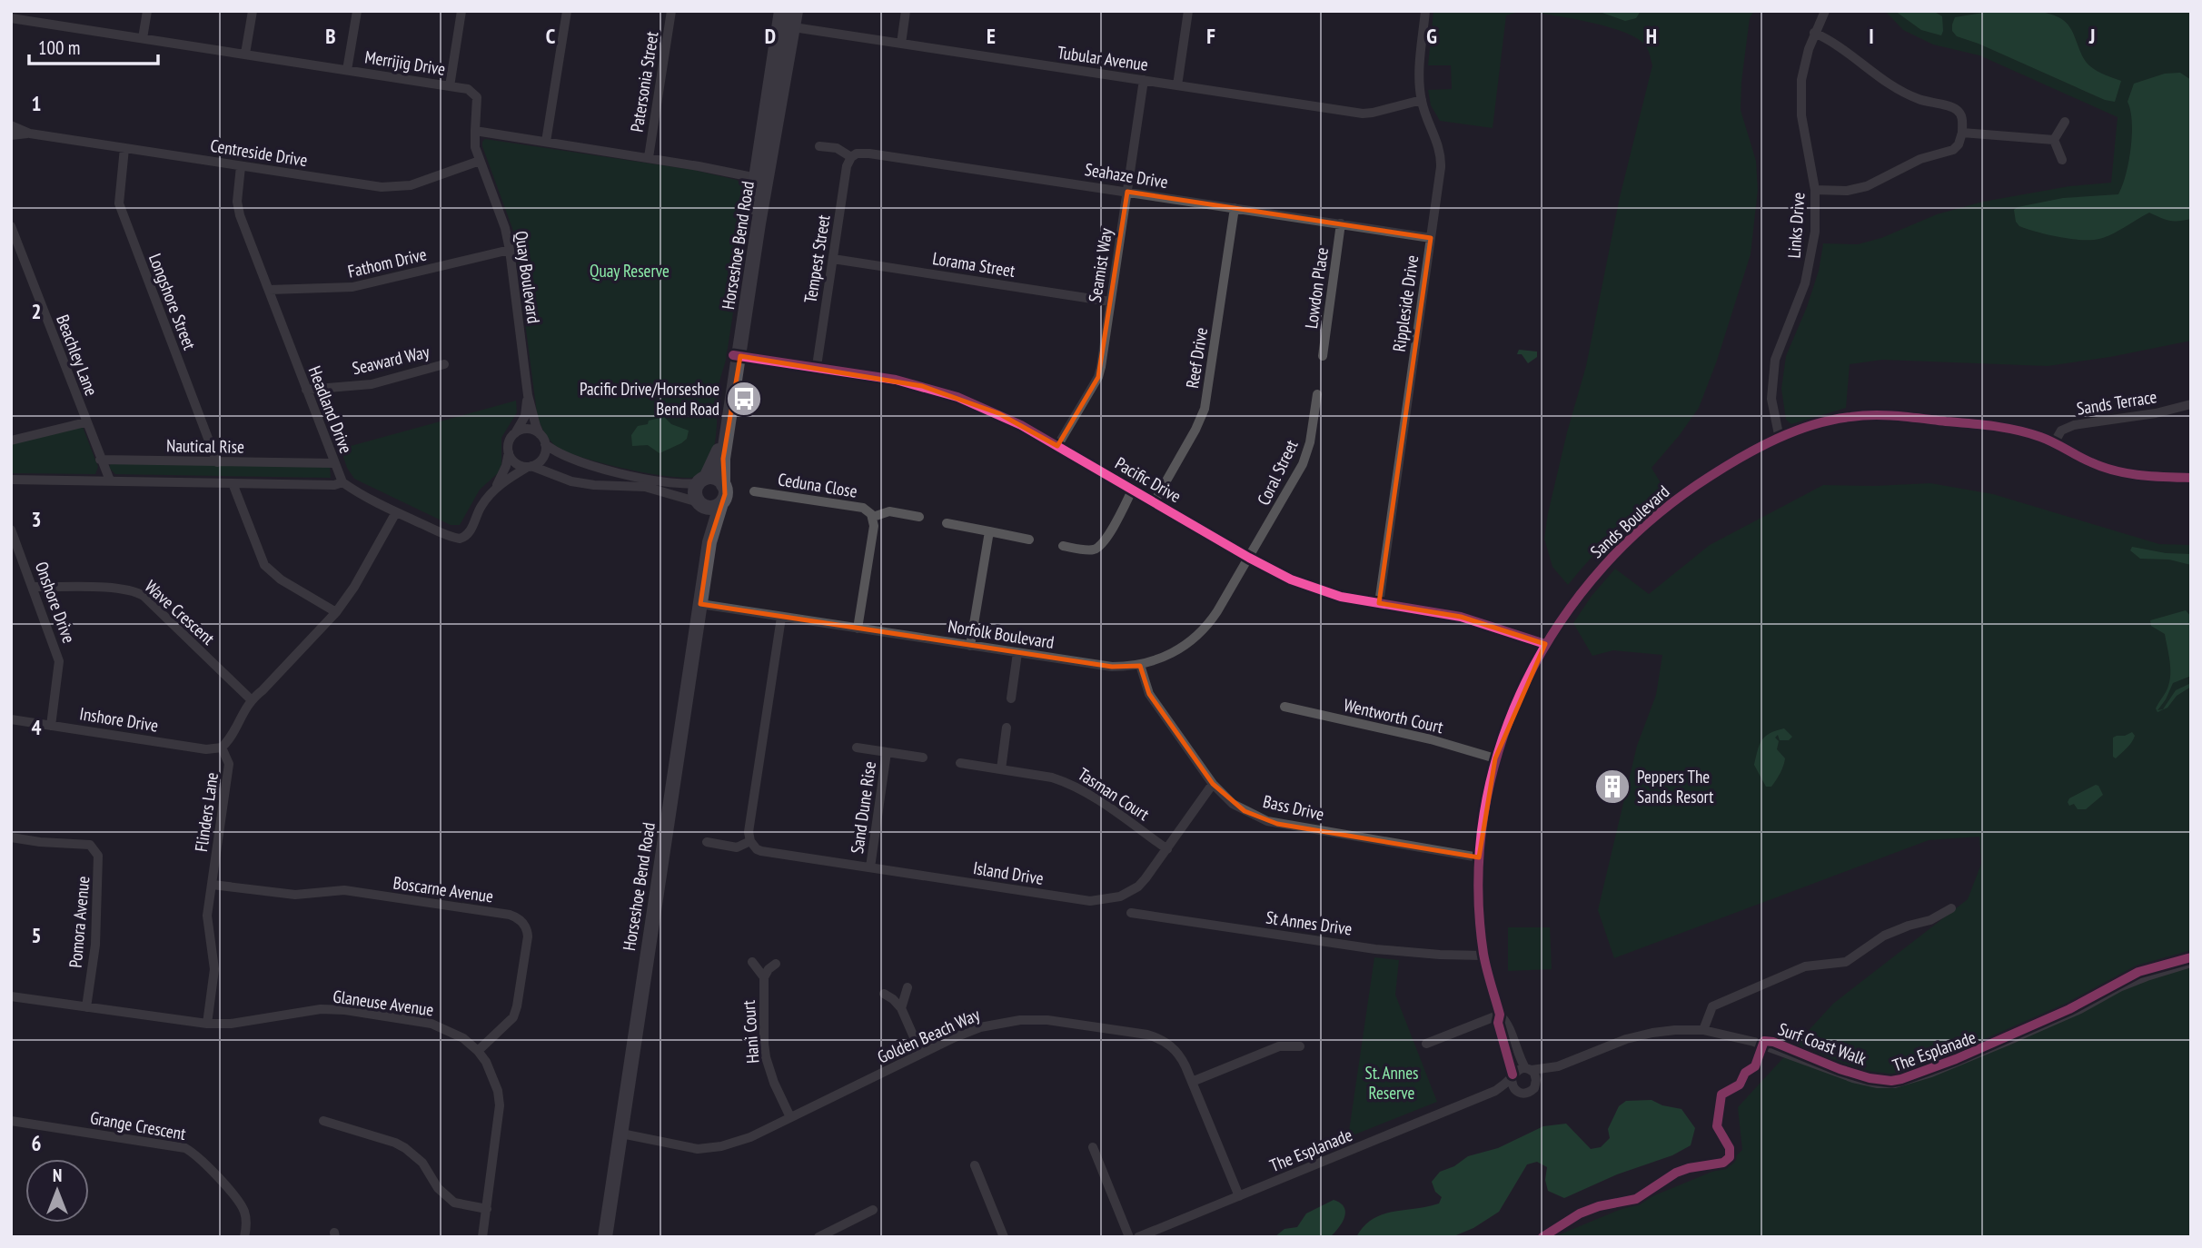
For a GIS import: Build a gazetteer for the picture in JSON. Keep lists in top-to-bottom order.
{
  "streets": {
    "street": [
      "Tubular Avenue",
      "Merrijig Drive",
      "Patersonia Street",
      "Centreside Drive",
      "Seahaze Drive",
      "Links Drive",
      "Horseshoe Bend Road",
      "Tempest Street",
      "Fathom Drive",
      "Lorama Street",
      "Seamist Way",
      "Quay Boulevard",
      "Lowdon Place",
      "Longshore Street",
      "Rippleside Drive",
      "Beachley Lane",
      "Reef Drive",
      "Seaward Way",
      "Sands Terrace",
      "Headland Drive",
      "Nautical Rise",
      "Coral Street",
      "Pacific Drive",
      "Ceduna Close",
      "Sands Boulevard",
      "Onshore Drive",
      "Wave Crescent",
      "Norfolk Boulevard",
      "Wentworth Court",
      "Inshore Drive",
      "Tasman Court",
      "Sand Dune Rise",
      "Bass Drive",
      "Flinders Lane",
      "Island Drive",
      "Boscarne Avenue",
      "Pomora Avenue",
      "St Annes Drive",
      "Glaneuse Avenue",
      "Hani Court",
      "Golden Beach Way",
      "The Esplanade",
      "Grange Crescent"
    ],
    "cycle path": ["Surf Coast Walk"]
  },
  "crossings": [
    ["Tubular Avenue", "Horseshoe Bend Road"],
    ["Tubular Avenue", "Seamist Way"],
    ["Tubular Avenue", "Rippleside Drive"],
    ["Merrijig Drive", "Quay Boulevard"],
    ["Centreside Drive", "Quay Boulevard"],
    ["Centreside Drive", "Longshore Street"],
    ["Centreside Drive", "Headland Drive"],
    ["Seahaze Drive", "Tempest Street"],
    ["Seahaze Drive", "Seamist Way"],
    ["Seahaze Drive", "Lowdon Place"],
    ["Seahaze Drive", "Rippleside Drive"],
    ["Seahaze Drive", "Reef Drive"],
    ["Links Drive", "Sands Boulevard"],
    ["Horseshoe Bend Road", "Pacific Drive"],
    ["Horseshoe Bend Road", "Norfolk Boulevard"],
    ["Horseshoe Bend Road", "Golden Beach Way"],
    ["Tempest Street", "Lorama Street"],
    ["Tempest Street", "Pacific Drive"],
    ["Fathom Drive", "Quay Boulevard"],
    ["Fathom Drive", "Headland Drive"],
    ["Lorama Street", "Seamist Way"],
    ["Seamist Way", "Pacific Drive"],
    ["Longshore Street", "Nautical Rise"],
    ["Rippleside Drive", "Pacific Drive"],
    ["Beachley Lane", "Nautical Rise"],
    ["Reef Drive", "Pacific Drive"],
    ["Seaward Way", "Headland Drive"],
    ["Sands Terrace", "Sands Boulevard"],
    ["Headland Drive", "Nautical Rise"],
    ["Coral Street", "Pacific Drive"],
    ["Coral Street", "Norfolk Boulevard"],
    ["Pacific Drive", "Sands Boulevard"],
    ["Pacific Drive", "Norfolk Boulevard"],
    ["Ceduna Close", "Norfolk Boulevard"],
    ["Sands Boulevard", "Wentworth Court"],
    ["Sands Boulevard", "Bass Drive"],
    ["Sands Boulevard", "St Annes Drive"],
    ["Sands Boulevard", "The Esplanade"],
    ["Onshore Drive", "Wave Crescent"],
    ["Onshore Drive", "Inshore Drive"],
    ["Wave Crescent", "Flinders Lane"],
    ["Norfolk Boulevard", "Bass Drive"],
    ["Inshore Drive", "Flinders Lane"],
    ["Tasman Court", "Island Drive"],
    ["Sand Dune Rise", "Island Drive"],
    ["Bass Drive", "Island Drive"],
    ["Flinders Lane", "Boscarne Avenue"],
    ["Flinders Lane", "Glaneuse Avenue"],
    ["Boscarne Avenue", "Glaneuse Avenue"],
    ["Pomora Avenue", "Glaneuse Avenue"],
    ["Hani Court", "Golden Beach Way"],
    ["Golden Beach Way", "The Esplanade"]
  ],
  "parks": ["Quay Reserve", "St. Annes Reserve"],
  "places": {
    "bus stop": ["Pacific Drive/Horseshoe Bend Road"],
    "building": ["Peppers The Sands Resort"]
  },
  "scale_bar": "100 m",
  "north": "top",
  "grid": {
    "columns": [
      "B",
      "C",
      "D",
      "E",
      "F",
      "G",
      "H",
      "I",
      "J"
    ],
    "rows": [
      "1",
      "2",
      "3",
      "4",
      "5",
      "6"
    ]
  }
}
